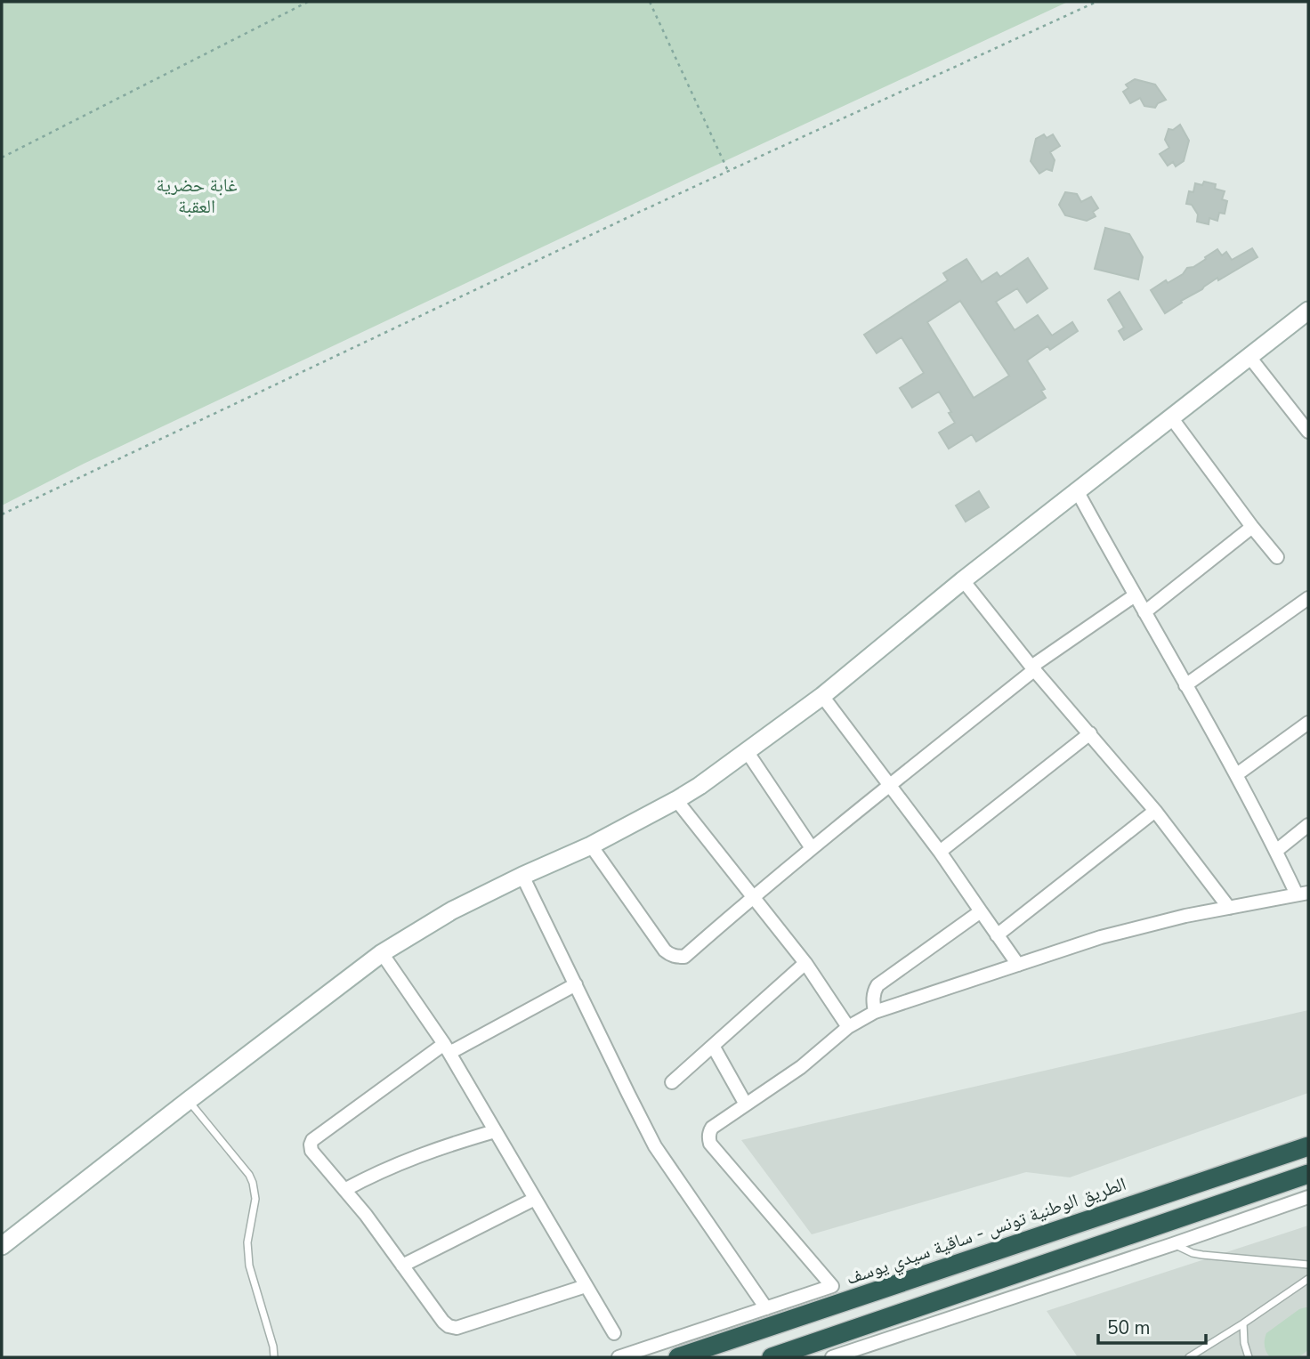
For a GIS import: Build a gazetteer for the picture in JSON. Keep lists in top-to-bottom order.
{
  "streets": {
    "highway": ["الطريق الوطنية تونس - ساقية سيدي يوسف"]
  },
  "parks": ["غابة حضرية العقبة"],
  "scale_bar": "50 m"
}
